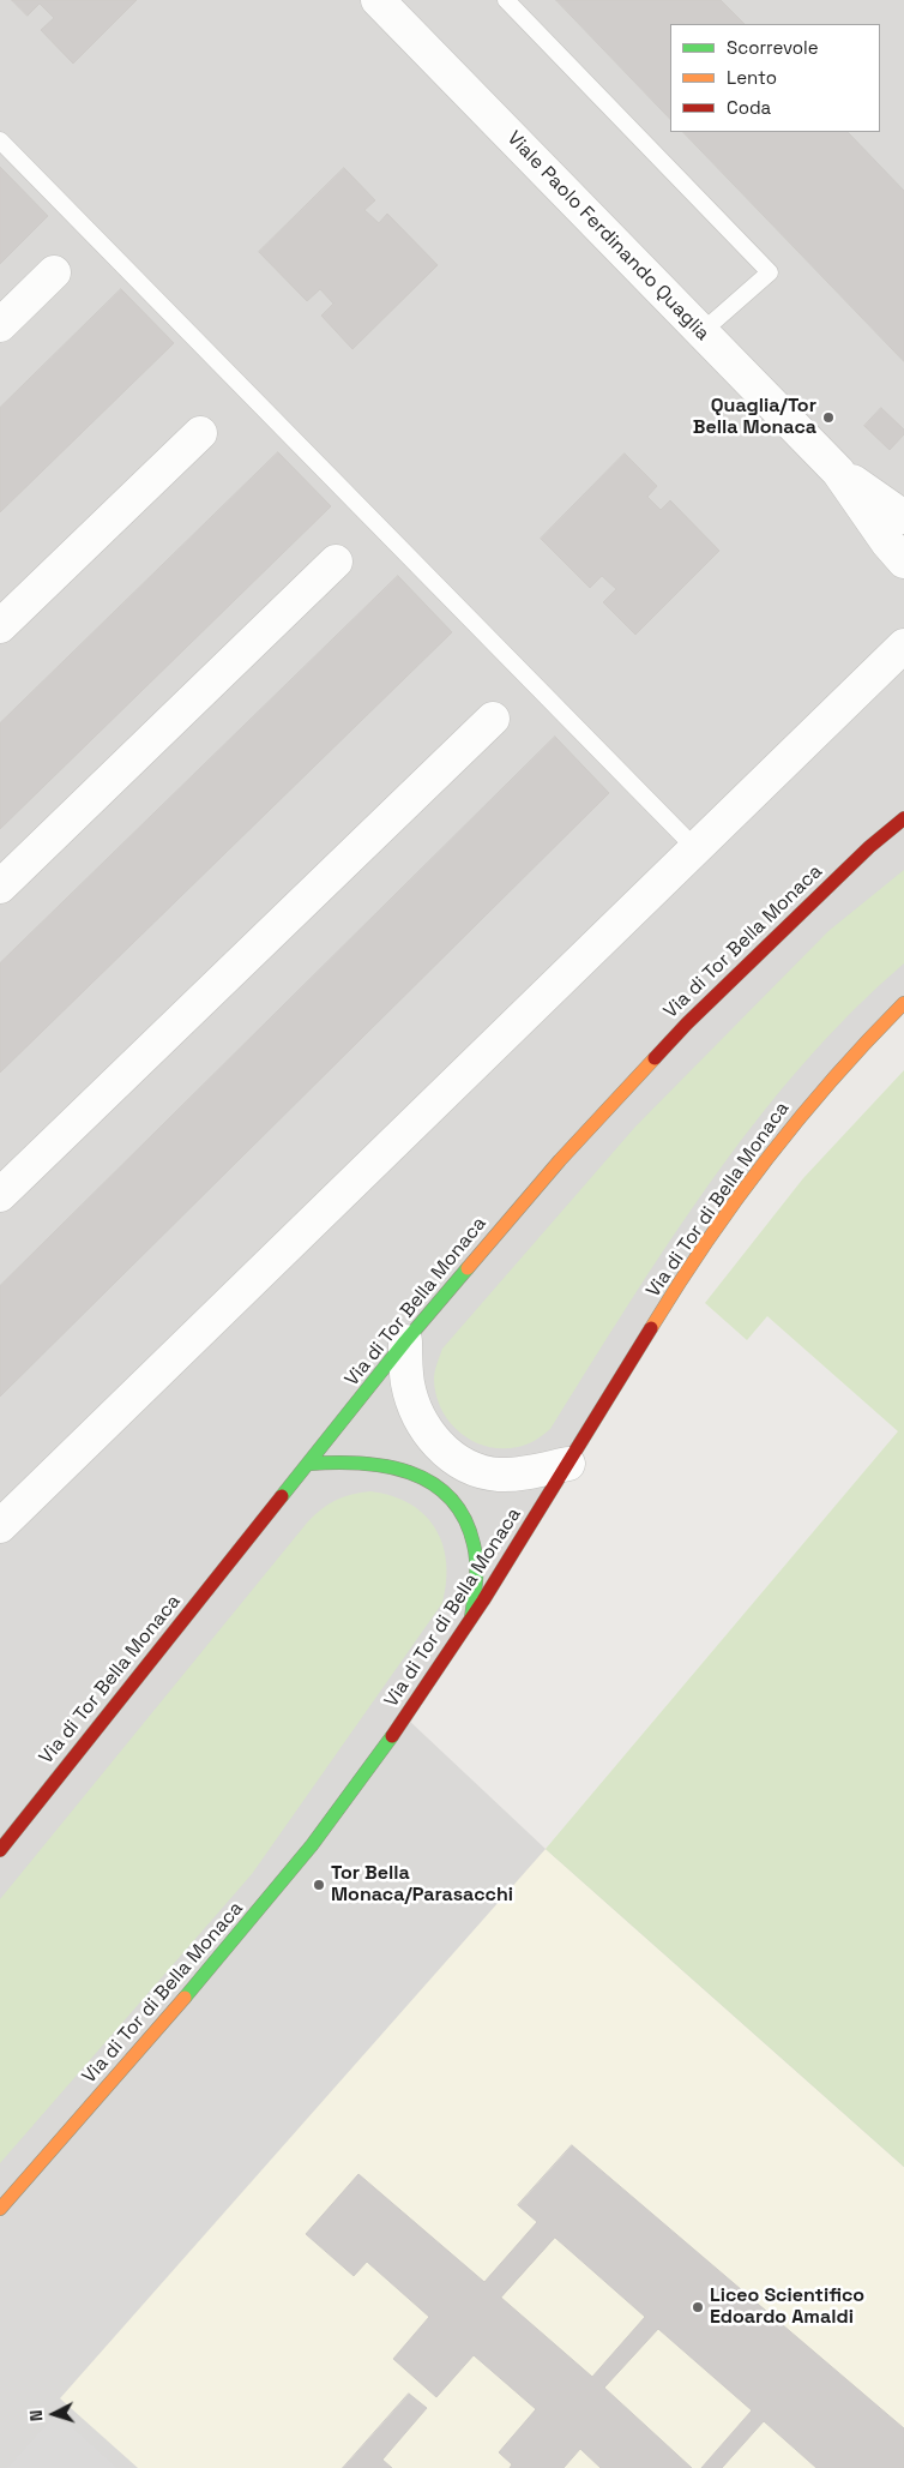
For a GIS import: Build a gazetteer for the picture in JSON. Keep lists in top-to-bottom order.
{
  "streets": {
    "main road": ["Via di Tor Bella Monaca", "Via di Tor di Bella Monaca"],
    "street": ["Viale Paolo Ferdinando Quaglia"]
  },
  "places": ["Quaglia/Tor Bella Monaca", "Tor Bella Monaca/Parasacchi", "Liceo Scientifico Edoardo Amaldi"],
  "legend": ["Scorrevole", "Lento", "Coda"],
  "north": "left"
}
